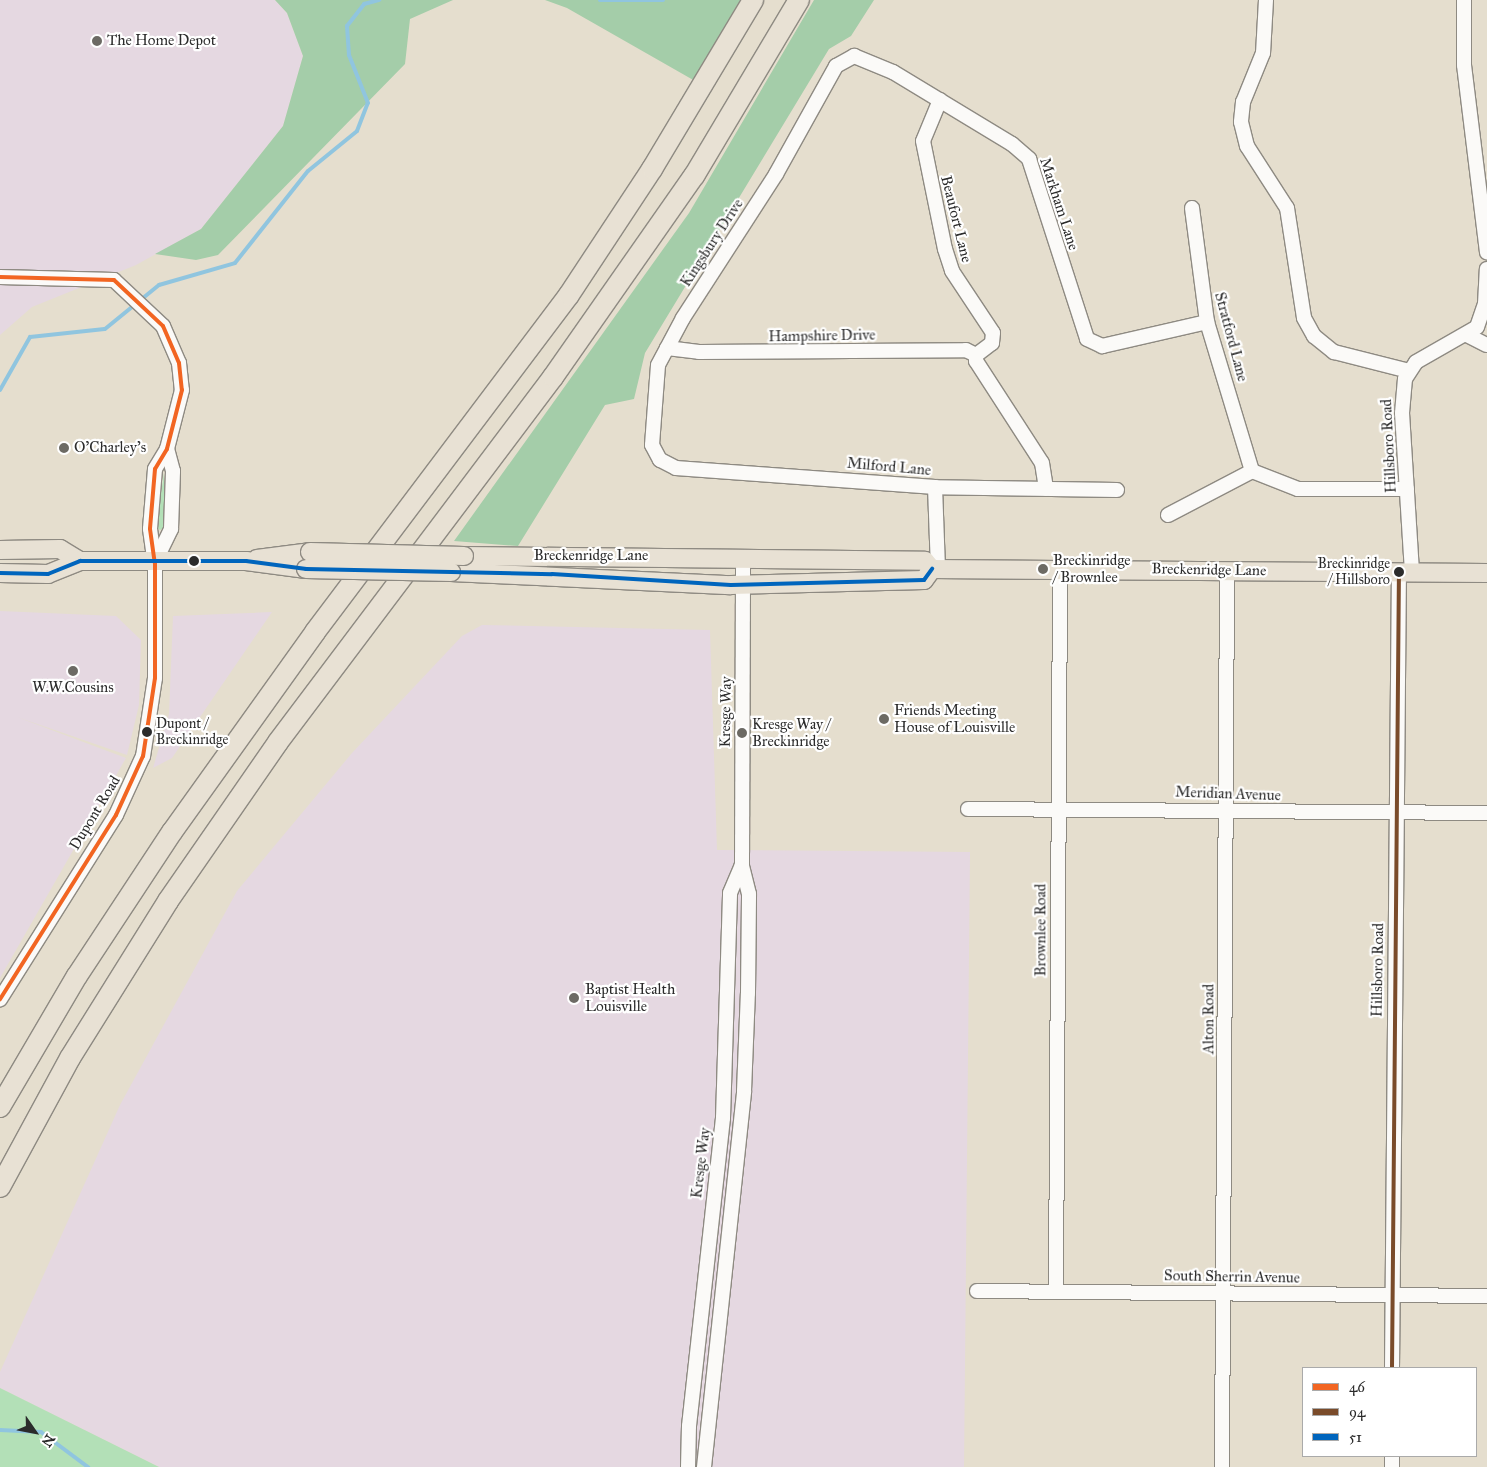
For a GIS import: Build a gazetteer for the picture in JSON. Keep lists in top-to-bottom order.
{
  "streets": {
    "main road": ["Breckenridge Lane"],
    "street": [
      "Markham Lane",
      "Beaufort Lane",
      "Kingsbury Drive",
      "Hampshire Drive",
      "Stratford Lane",
      "Hillsboro Road",
      "Milford Lane",
      "Kresge Way",
      "Meridian Avenue",
      "Dupont Road",
      "Brownlee Road",
      "Alton Road",
      "South Sherrin Avenue"
    ]
  },
  "crossings": [
    ["Markham Lane", "Beaufort Lane"],
    ["Markham Lane", "Kingsbury Drive"],
    ["Markham Lane", "Stratford Lane"],
    ["Beaufort Lane", "Hampshire Drive"],
    ["Kingsbury Drive", "Hampshire Drive"],
    ["Kingsbury Drive", "Milford Lane"],
    ["Hillsboro Road", "Breckenridge Lane"],
    ["Hillsboro Road", "Meridian Avenue"],
    ["Hillsboro Road", "South Sherrin Avenue"],
    ["Breckenridge Lane", "Kresge Way"],
    ["Breckenridge Lane", "Dupont Road"],
    ["Breckenridge Lane", "Brownlee Road"],
    ["Breckenridge Lane", "Alton Road"],
    ["Meridian Avenue", "Brownlee Road"],
    ["Meridian Avenue", "Alton Road"],
    ["Brownlee Road", "South Sherrin Avenue"],
    ["Alton Road", "South Sherrin Avenue"]
  ],
  "places": [
    "The Home Depot",
    "O'Charley's",
    "Breckinridge / Brownlee",
    "Breckinridge / Hillsboro",
    "W.W.Cousins",
    "Friends Meeting House of Louisville",
    "Dupont / Breckinridge",
    "Kresge Way / Breckinridge",
    "Baptist Health Louisville"
  ],
  "lines": ["transit line 46", "transit line 51", "transit line 94"],
  "legend": ["46", "94", "51"],
  "north": "bottom right"
}
